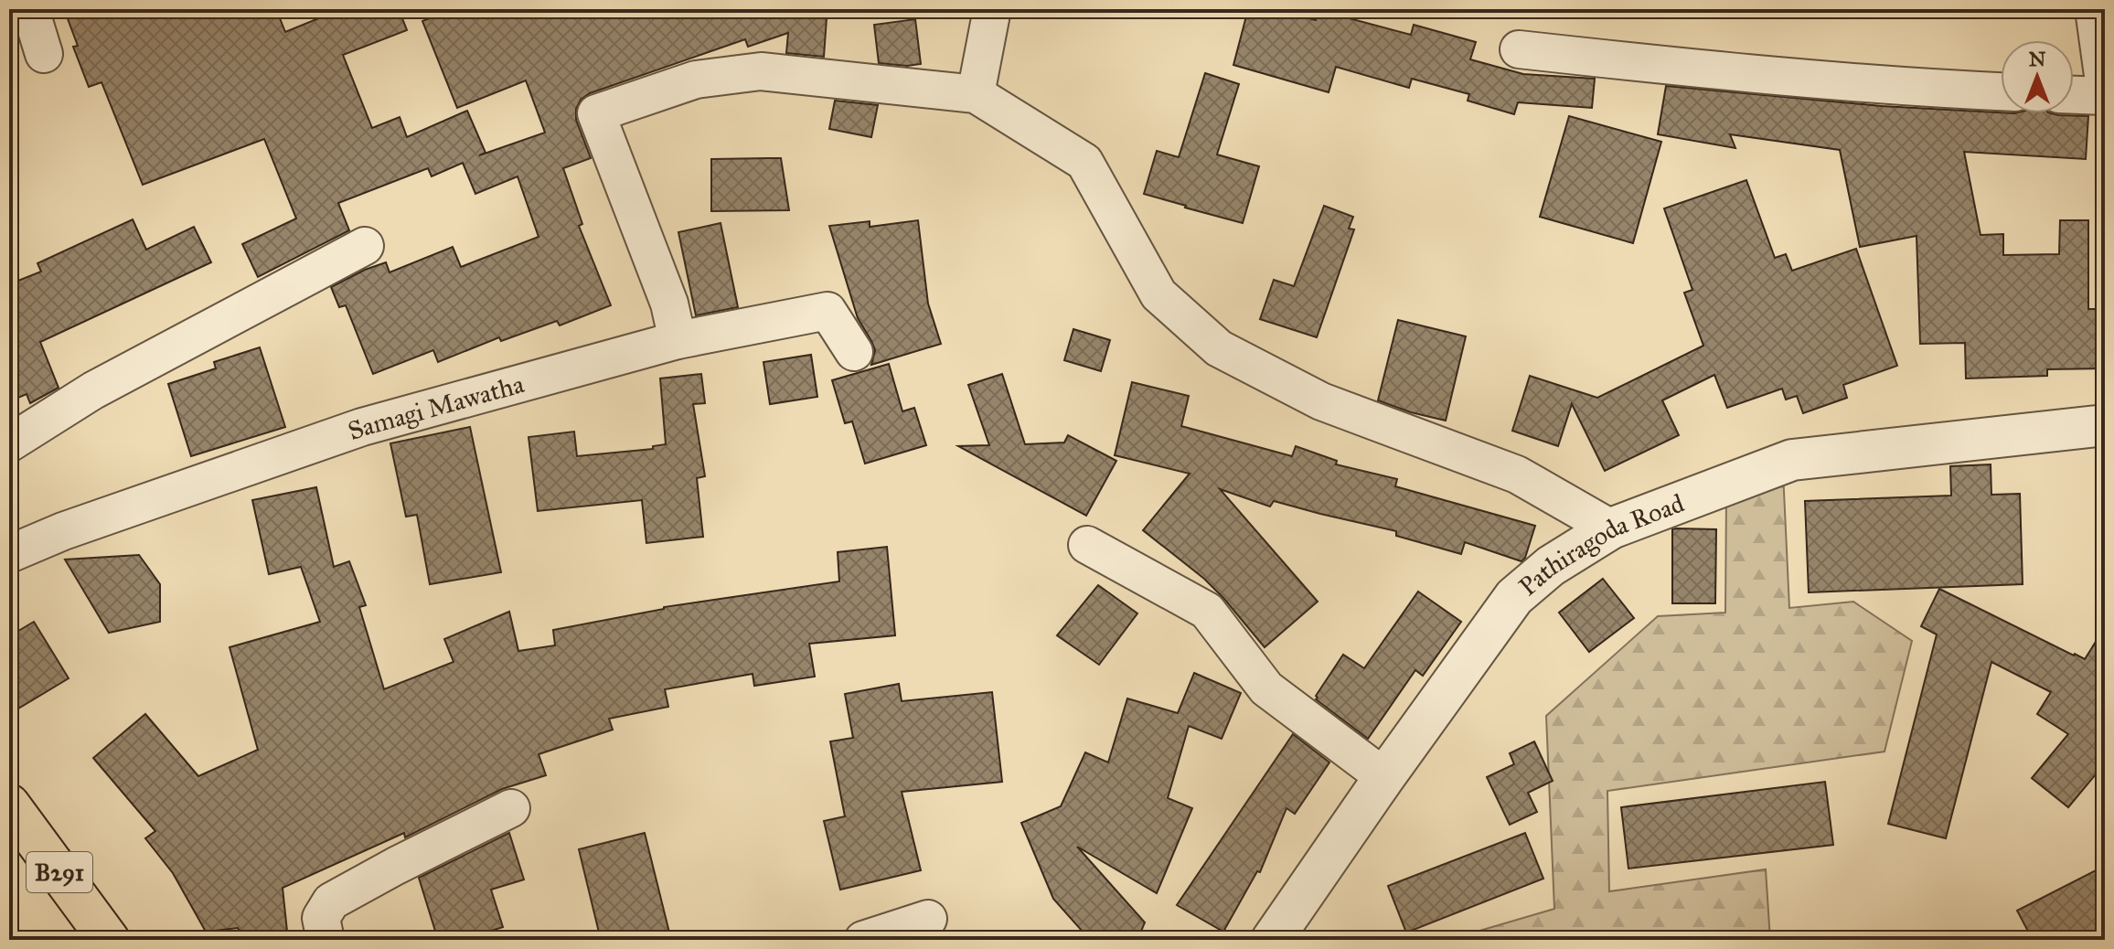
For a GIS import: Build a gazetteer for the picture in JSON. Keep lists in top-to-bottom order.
{
  "streets": {
    "main road": ["B291"],
    "street": ["Samagi Mawatha", "Pathiragoda Road"]
  },
  "north": "top"
}
